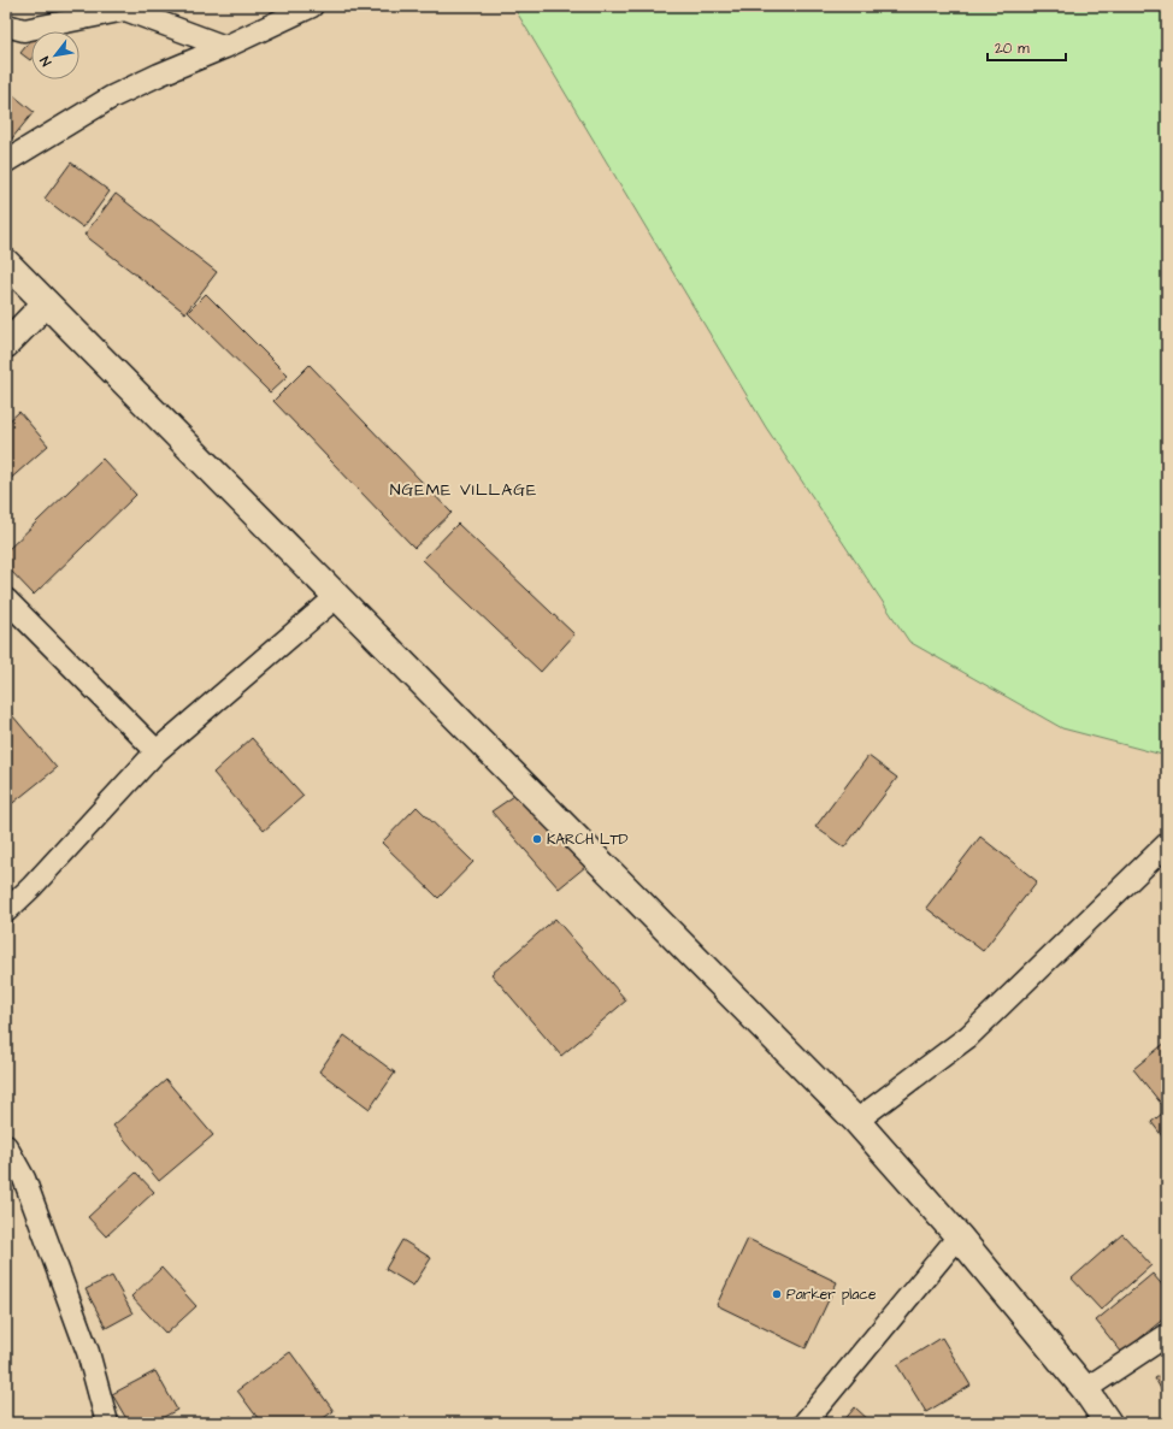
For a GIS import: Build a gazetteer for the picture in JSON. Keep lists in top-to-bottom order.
{
  "districts": ["NGEME VILLAGE"],
  "places": ["KARCH LTD", "Parker place"],
  "scale_bar": "20 m",
  "north": "bottom left"
}
